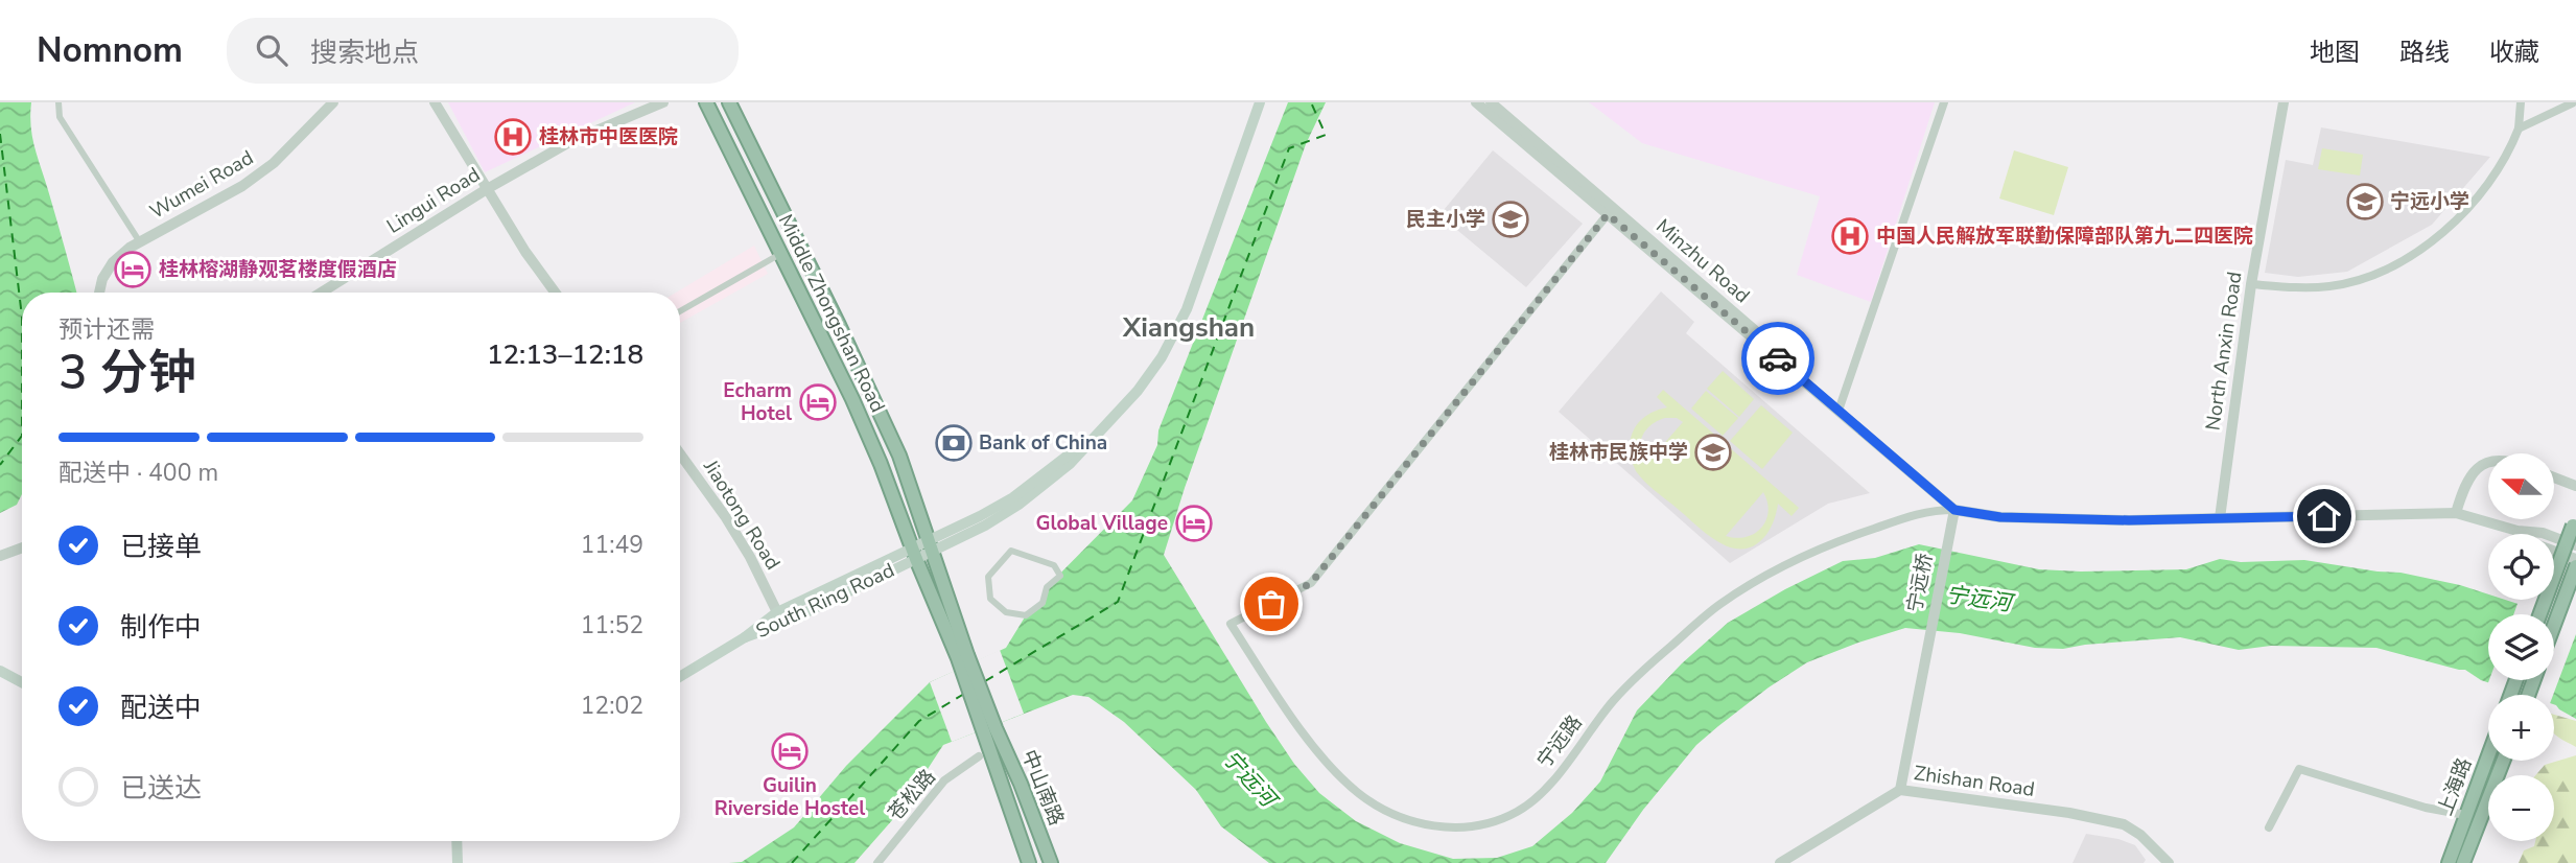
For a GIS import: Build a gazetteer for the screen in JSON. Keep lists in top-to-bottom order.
{
  "streets": {
    "highway": ["Middle Zhongshan Road", "上海路", "中山南路"],
    "main road": ["South Ring Road"],
    "street": [
      "Wumei Road",
      "Lingui Road",
      "Minzhu Road",
      "North Anxin Road",
      "Jiaotong Road",
      "宁远桥",
      "宁远路",
      "Zhishan Road",
      "苍松路"
    ]
  },
  "crossings": [
    ["Minzhu Road", "宁远桥"],
    ["Minzhu Road", "宁远路"],
    ["Middle Zhongshan Road", "South Ring Road"],
    ["Jiaotong Road", "South Ring Road"],
    ["宁远桥", "宁远路"],
    ["宁远桥", "Zhishan Road"]
  ],
  "districts": ["Xiangshan"],
  "water": ["宁远河"],
  "places": {
    "hospital": ["桂林市中医医院", "中国人民解放军联勤保障部队第九二四医院"],
    "school or university": ["宁远小学", "民主小学", "桂林市民族中学"],
    "hotel": [
      "桂林榕湖静观茗楼度假酒店",
      "Echarm Hotel",
      "Global Village",
      "Guilin Riverside Hostel"
    ],
    "bank": ["Bank of China"]
  },
  "north": "left",
  "page": {
    "header": "Nomnom",
    "search": "搜索地点",
    "nav": ["地图", "路线", "收藏"],
    "heading": ["3 分钟", "预计还需", "12:13–12:18"],
    "bar": "配送中 · 400 m",
    "map_buttons": ["+", "−"],
    "list": [
      ["已接单", "11:49"],
      ["制作中", "11:52"],
      ["配送中", "12:02"],
      "已送达"
    ]
  }
}
